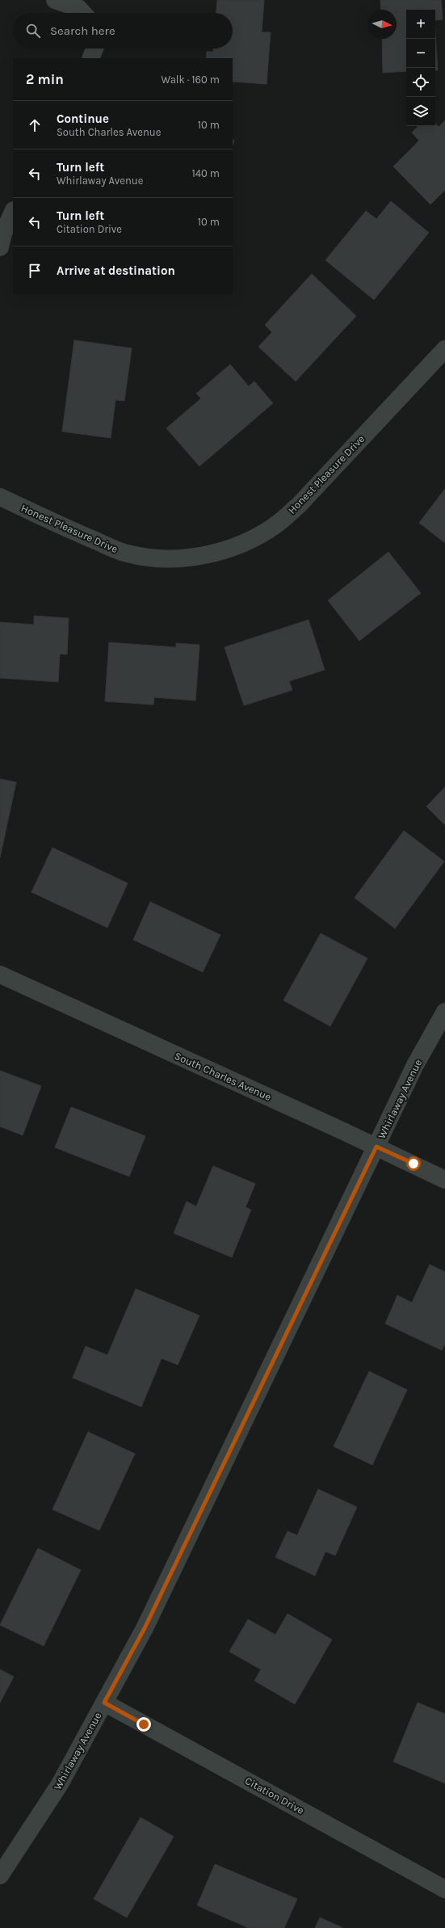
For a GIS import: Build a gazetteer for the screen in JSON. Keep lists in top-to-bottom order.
{
  "streets": {
    "street": [
      "Honest Pleasure Drive",
      "South Charles Avenue",
      "Whirlaway Avenue",
      "Citation Drive"
    ]
  },
  "crossings": [
    ["South Charles Avenue", "Whirlaway Avenue"],
    ["Whirlaway Avenue", "Citation Drive"]
  ],
  "north": "right",
  "page": {
    "map_buttons": ["+", "−"],
    "search": "Search here",
    "heading": ["2 min", "Walk · 160 m"],
    "list": [
      ["Continue", "South Charles Avenue", "10 m"],
      ["Turn left", "Whirlaway Avenue", "140 m"],
      ["Turn left", "Citation Drive", "10 m"],
      "Arrive at destination"
    ]
  }
}
